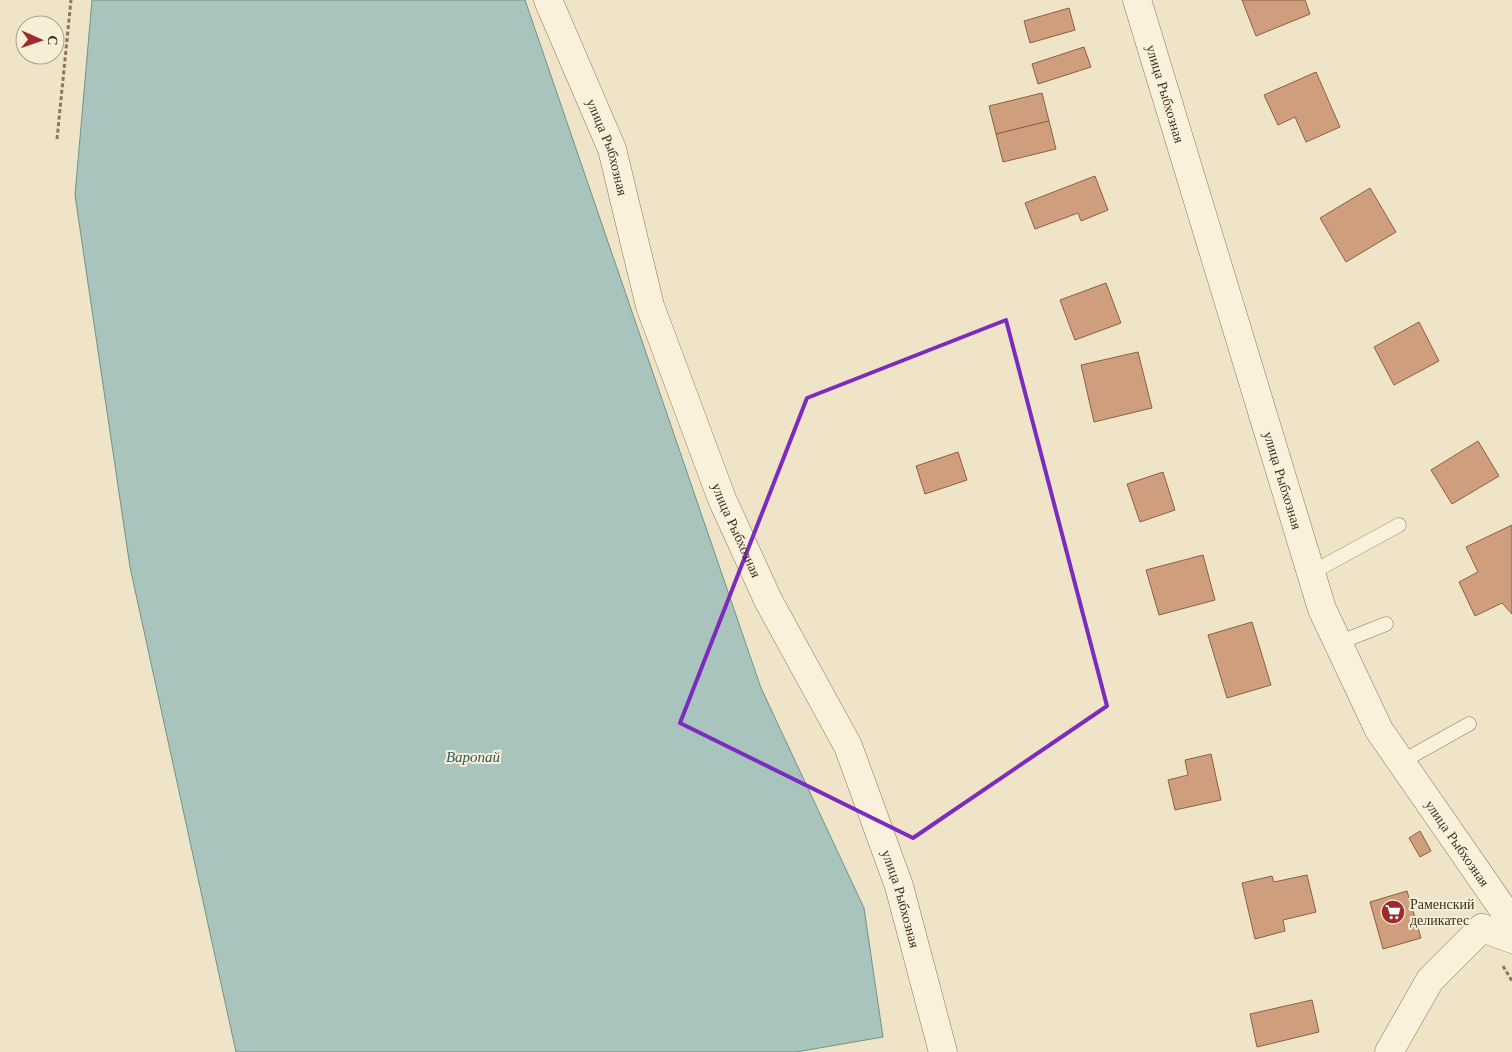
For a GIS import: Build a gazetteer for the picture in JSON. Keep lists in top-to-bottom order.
{
  "streets": {
    "street": ["улица Рыбхозная"]
  },
  "water": ["Варопай"],
  "places": {
    "supermarket": ["Раменский деликатес"]
  },
  "north": "right"
}
